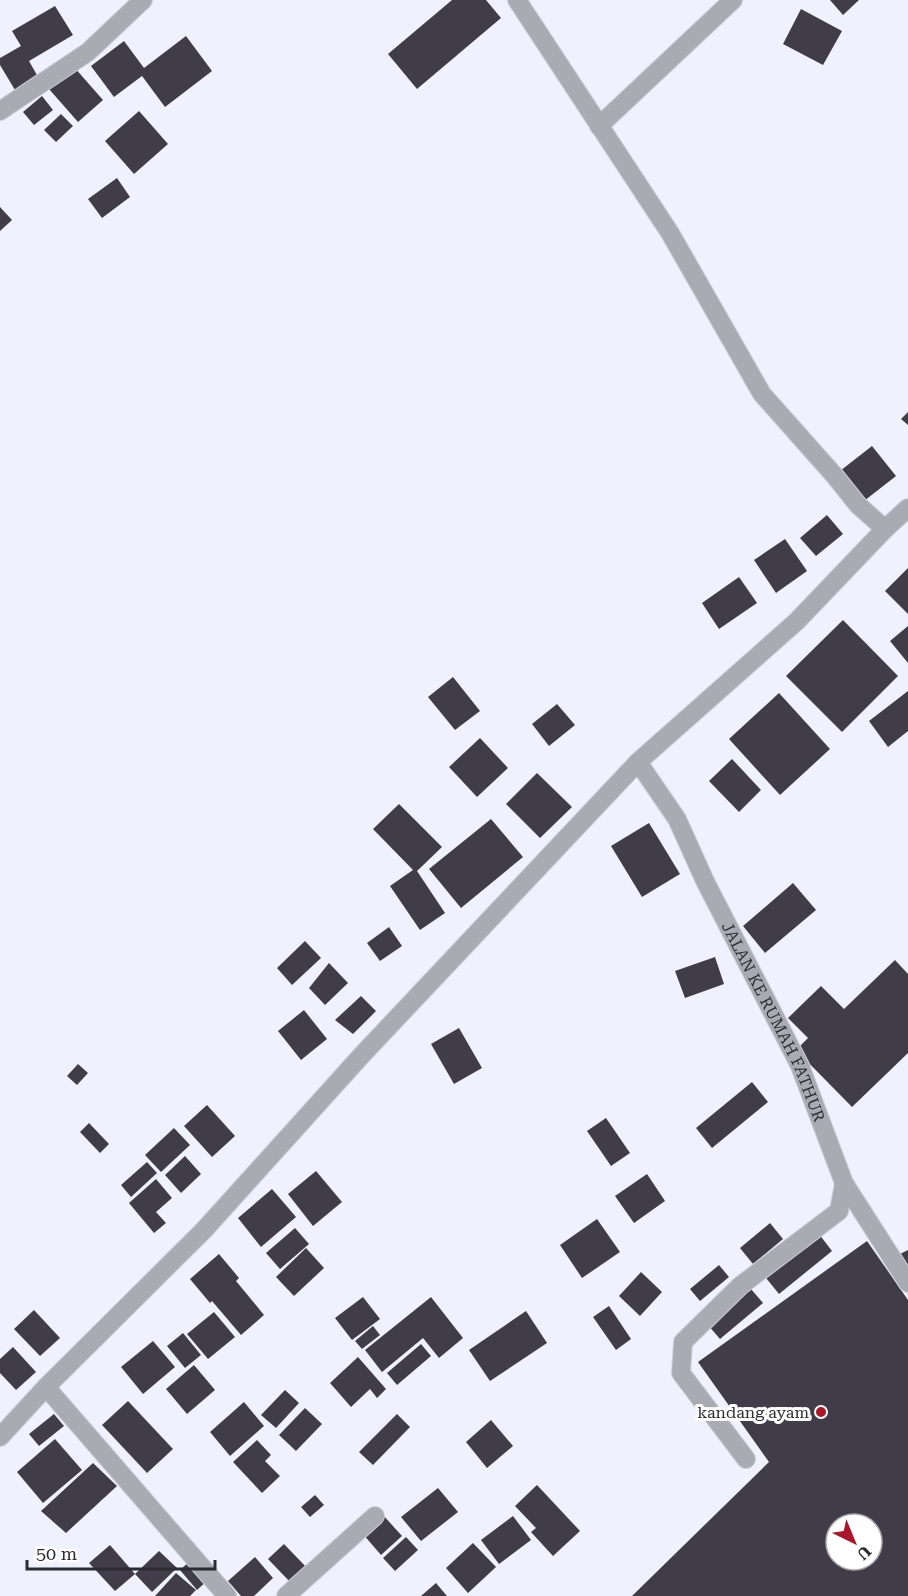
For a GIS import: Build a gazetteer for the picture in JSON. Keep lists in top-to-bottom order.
{
  "streets": {
    "street": ["JALAN KE RUMAH FATHUR"]
  },
  "places": ["kandang ayam"],
  "scale_bar": "50 m",
  "north": "bottom right"
}
